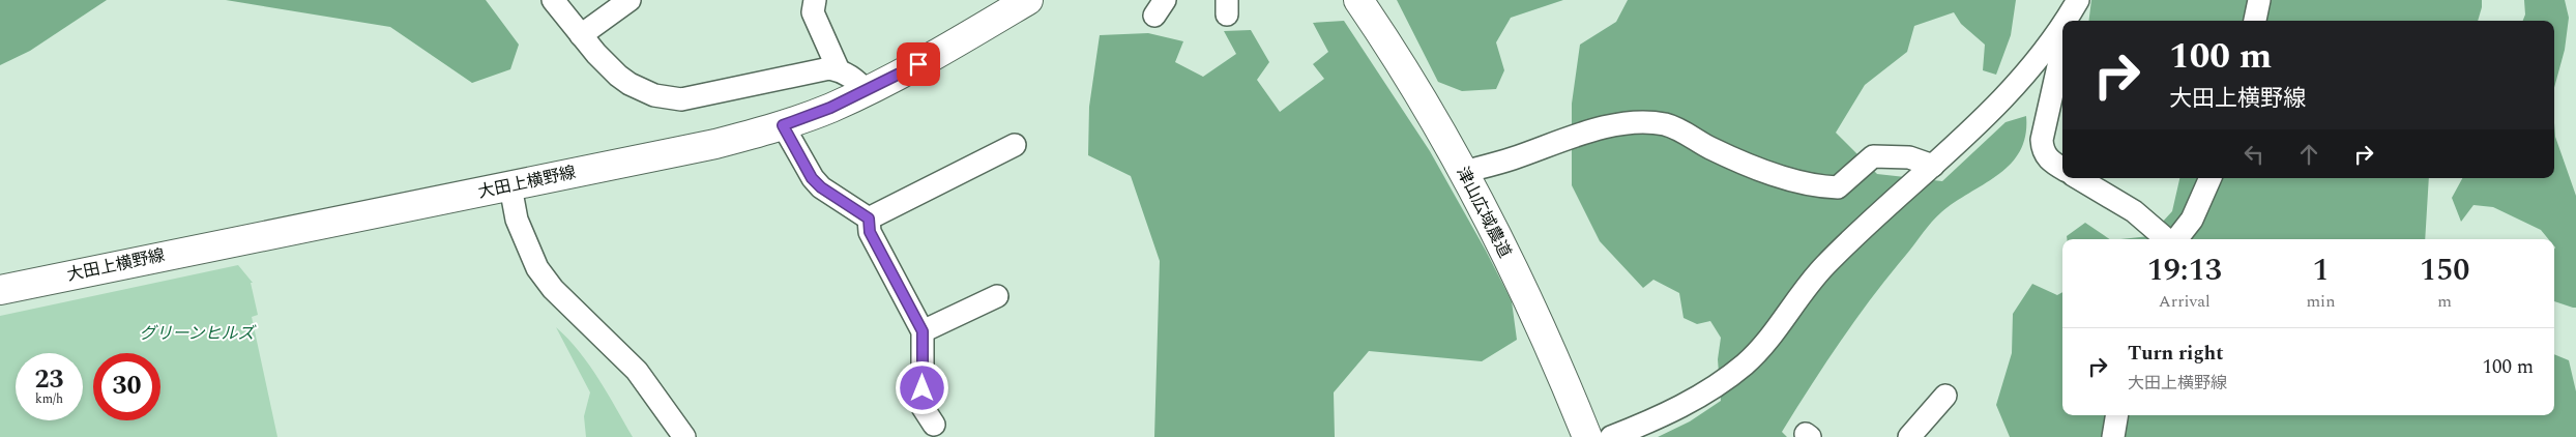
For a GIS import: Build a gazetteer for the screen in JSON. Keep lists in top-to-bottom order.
{
  "streets": {
    "main road": ["大田上横野線", "津山広域農道"]
  },
  "parks": ["グリーンヒルズ"],
  "page": {
    "turn": ["100 m", "大田上横野線"],
    "eta": [
      "19:13",
      "Arrival",
      "1",
      "min",
      "150",
      "m"
    ],
    "list": [
      {
        "name": "Turn right",
        "note": "大田上横野線",
        "value": "100 m"
      }
    ],
    "speed": "23 km/h",
    "limit": "30"
  }
}
